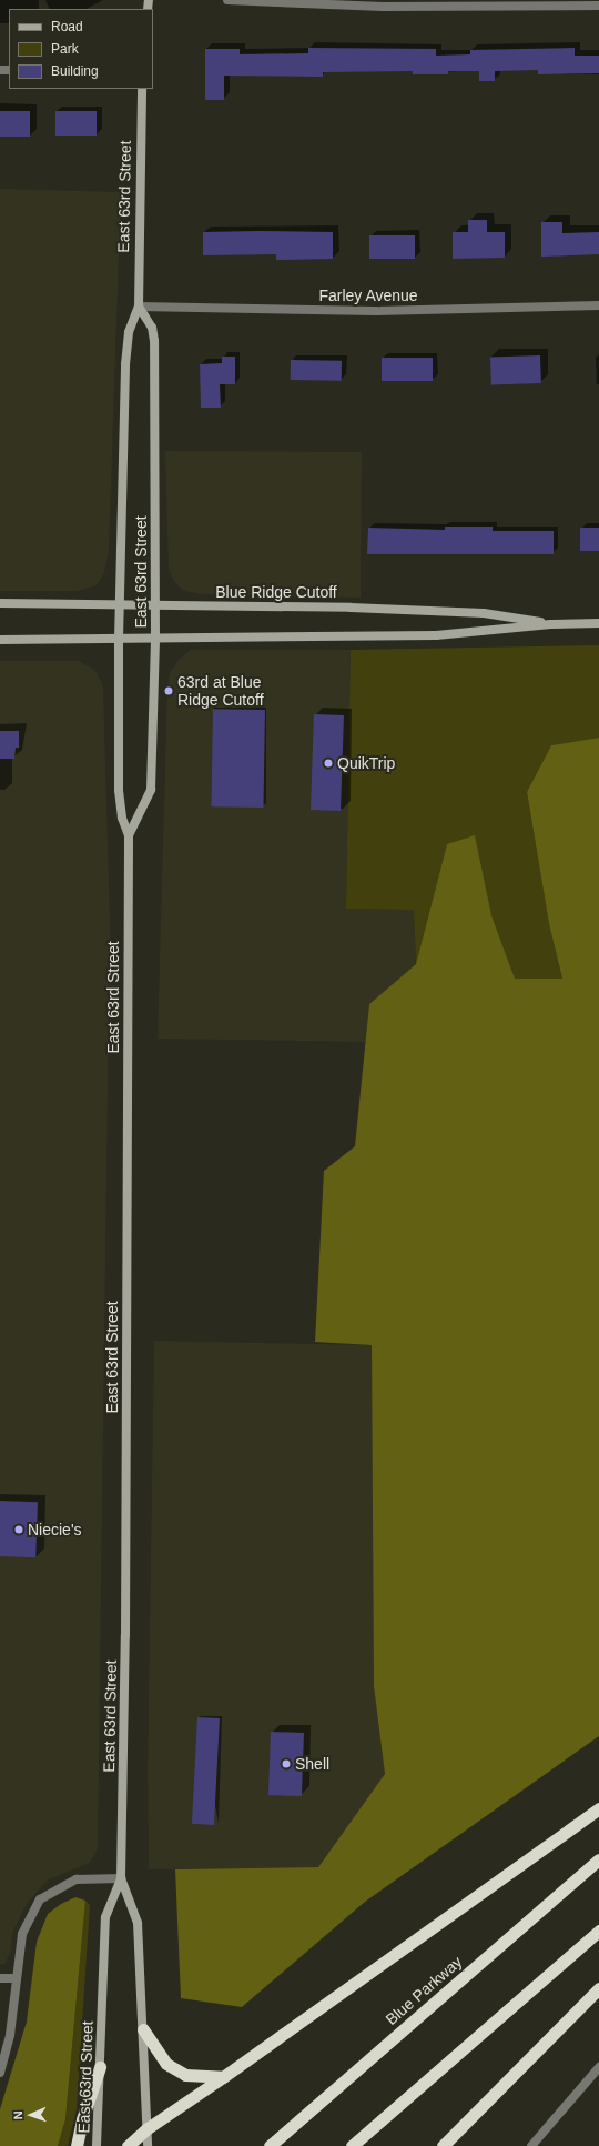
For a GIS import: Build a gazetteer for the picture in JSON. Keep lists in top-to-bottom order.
{
  "streets": {
    "highway": ["Blue Parkway"],
    "main road": ["East 63rd Street", "Blue Ridge Cutoff"],
    "street": ["Farley Avenue"]
  },
  "crossings": [
    ["East 63rd Street", "Farley Avenue"],
    ["East 63rd Street", "Blue Ridge Cutoff"]
  ],
  "places": [
    "63rd at Blue Ridge Cutoff",
    "QuikTrip",
    "Niecie's",
    "Shell"
  ],
  "legend": ["Road", "Park", "Building"],
  "north": "left"
}
